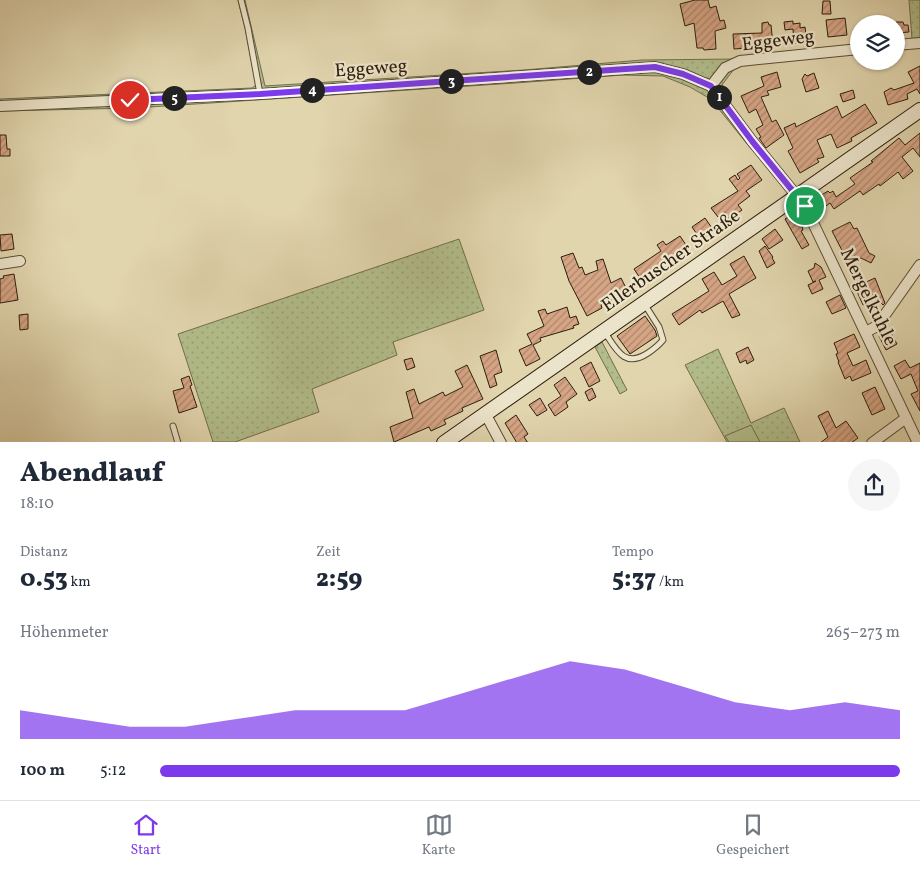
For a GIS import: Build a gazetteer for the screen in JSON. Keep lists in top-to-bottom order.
{
  "streets": {
    "main road": ["Ellerbuscher Straße"],
    "street": ["Eggeweg", "Mergelkuhle"]
  },
  "crossings": [
    ["Eggeweg", "Ellerbuscher Straße"],
    ["Eggeweg", "Mergelkuhle"],
    ["Ellerbuscher Straße", "Mergelkuhle"]
  ],
  "page": {
    "pins": [
      "2",
      "3",
      "4",
      "1",
      "5"
    ],
    "heading": ["Abendlauf", "18:10"],
    "stats": [
      ["Distanz", "0.53 km"],
      ["Zeit", "2:59"],
      ["Tempo", "5:37 /km"]
    ],
    "chart": ["Höhenmeter", "265–273 m"],
    "list": [
      {
        "name": "100 m",
        "note": "5:12"
      }
    ],
    "tabs": ["Start", "Karte", "Gespeichert"]
  }
}
